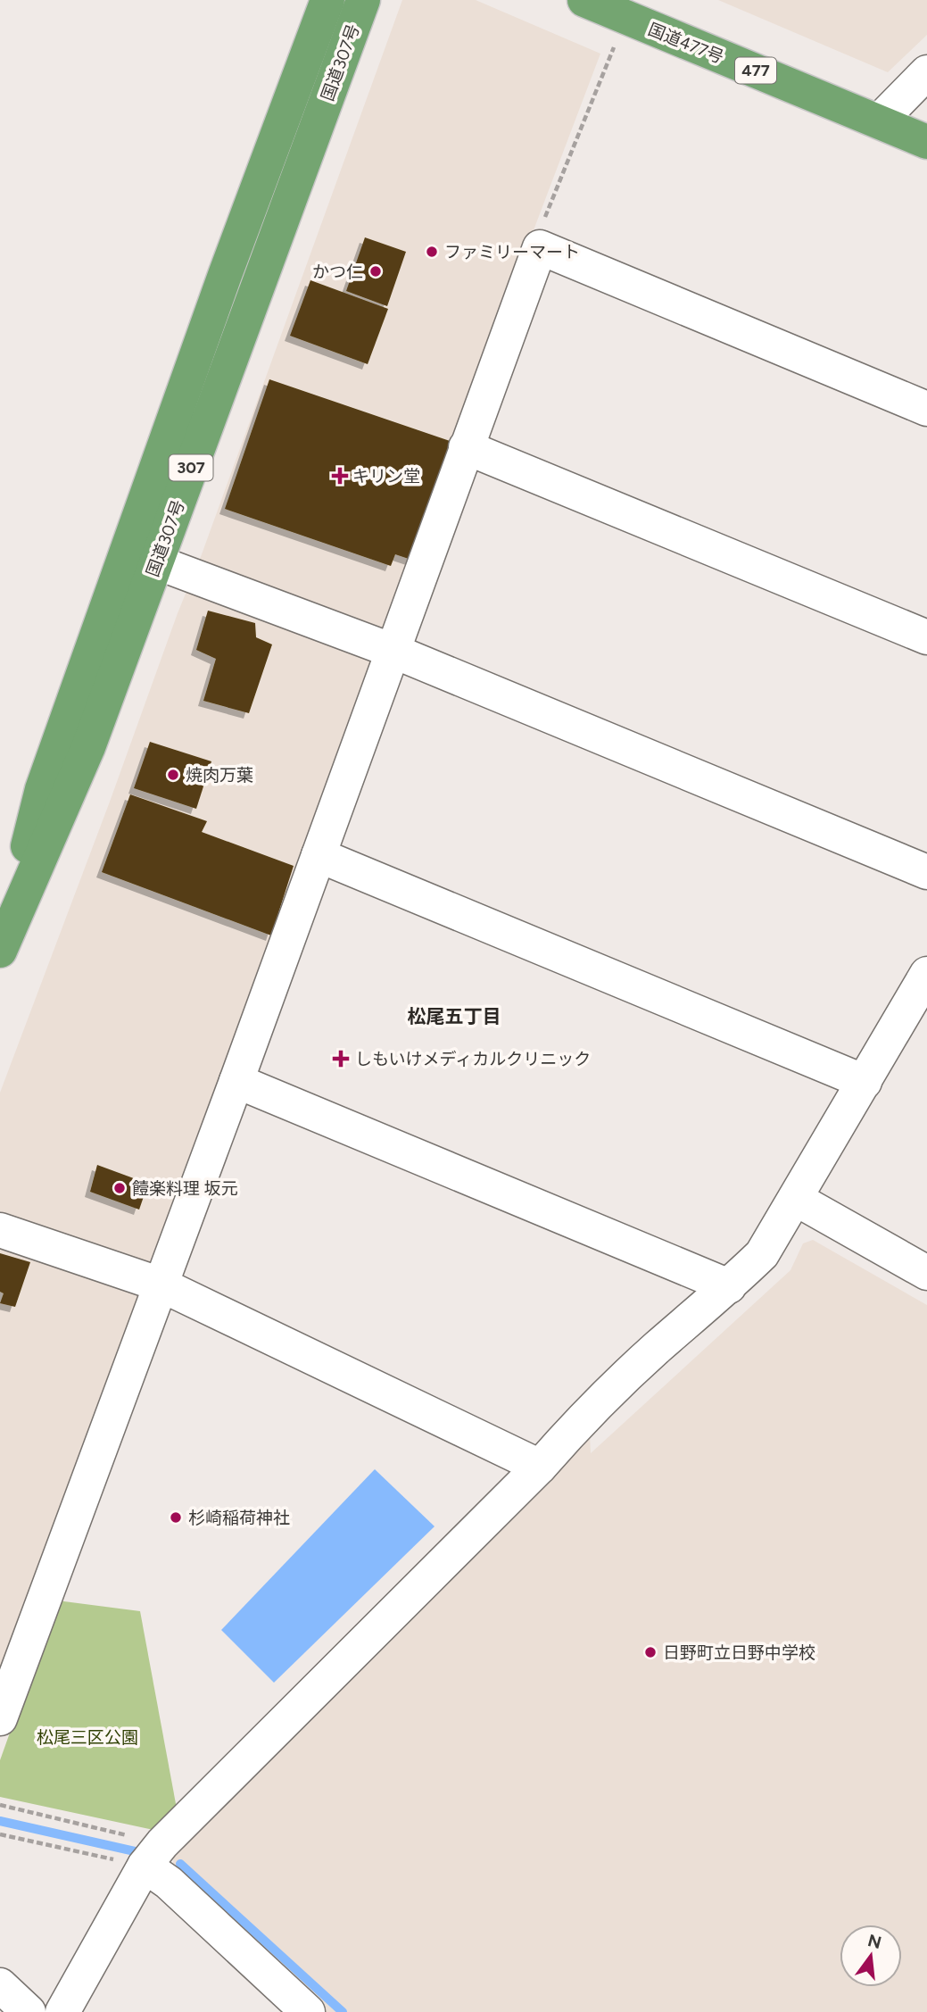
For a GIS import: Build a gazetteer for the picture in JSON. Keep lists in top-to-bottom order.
{
  "streets": {
    "highway": [
      "国道477号",
      "国道307号",
      "477",
      "307"
    ]
  },
  "districts": ["松尾五丁目"],
  "parks": ["松尾三区公園"],
  "places": {
    "other": [
      "ファミリーマート",
      "かつ仁",
      "焼肉万葉",
      "饐楽料理 坂元",
      "杉崎稲荷神社",
      "日野町立日野中学校"
    ],
    "health": ["キリン堂", "しもいけメディカルクリニック"]
  },
  "north": "top"
}
